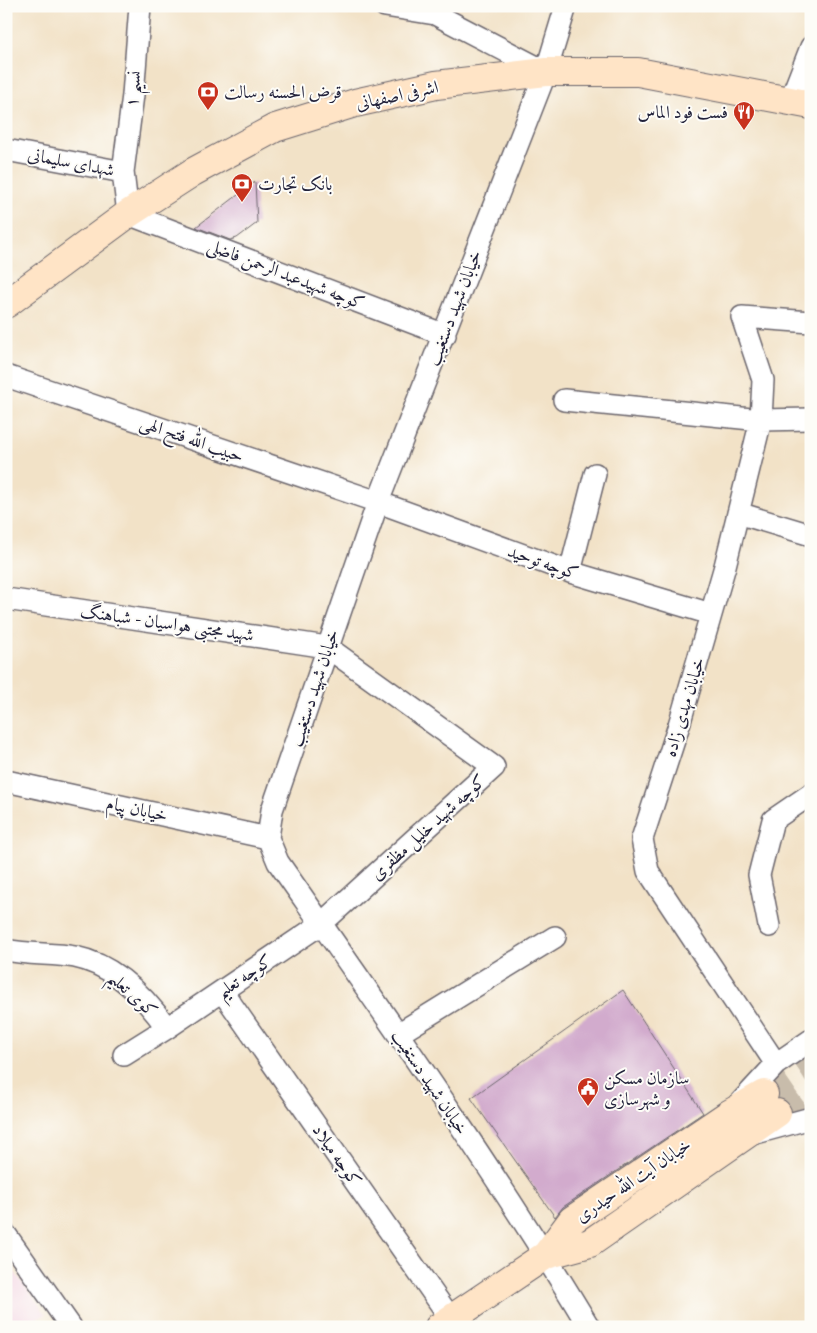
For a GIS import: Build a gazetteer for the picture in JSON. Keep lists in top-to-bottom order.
{
  "streets": {
    "main road": ["اشرفی اصفهانی", "خیابان آیت الله حیدری"],
    "street": [
      "نسیم ۱",
      "شهدای سلیمانی",
      "کوچه شهیدعبد الرحمن فاضلی",
      "خیابان شهید دستغیب",
      "حبیب الله فتح الهی",
      "کوچه توحید",
      "شهید مجتبی هواسیان - شباهنگ",
      "خیابان مهدی زاده",
      "خیابان پیام",
      "کوچه شهید خلیل مظفری",
      "کوچه تعلیم",
      "کوی تعلیم",
      "کوچه میلاد"
    ]
  },
  "crossings": [
    ["نسیم ۱", "شهدای سلیمانی"],
    ["اشرفی اصفهانی", "شهدای سلیمانی"],
    ["اشرفی اصفهانی", "کوچه شهیدعبد الرحمن فاضلی"],
    ["اشرفی اصفهانی", "خیابان شهید دستغیب"],
    ["شهدای سلیمانی", "کوچه شهیدعبد الرحمن فاضلی"],
    ["کوچه شهیدعبد الرحمن فاضلی", "خیابان شهید دستغیب"],
    ["خیابان شهید دستغیب", "حبیب الله فتح الهی"],
    ["خیابان شهید دستغیب", "کوچه توحید"],
    ["خیابان شهید دستغیب", "شهید مجتبی هواسیان - شباهنگ"],
    ["خیابان شهید دستغیب", "خیابان پیام"],
    ["خیابان شهید دستغیب", "کوچه شهید خلیل مظفری"],
    ["خیابان شهید دستغیب", "کوچه تعلیم"],
    ["خیابان شهید دستغیب", "خیابان آیت الله حیدری"],
    ["حبیب الله فتح الهی", "کوچه توحید"],
    ["کوچه توحید", "خیابان مهدی زاده"],
    ["شهید مجتبی هواسیان - شباهنگ", "کوچه شهید خلیل مظفری"],
    ["کوچه شهید خلیل مظفری", "کوچه تعلیم"],
    ["کوچه تعلیم", "کوی تعلیم"],
    ["کوچه تعلیم", "کوچه میلاد"],
    ["کوچه میلاد", "خیابان آیت الله حیدری"]
  ],
  "places": {
    "bank": ["قرض الحسنه رسالت", "بانک تجارت"],
    "restaurant": ["فست فود الماس"],
    "public building": ["سازمان مسکن و شهرسازی"]
  }
}
